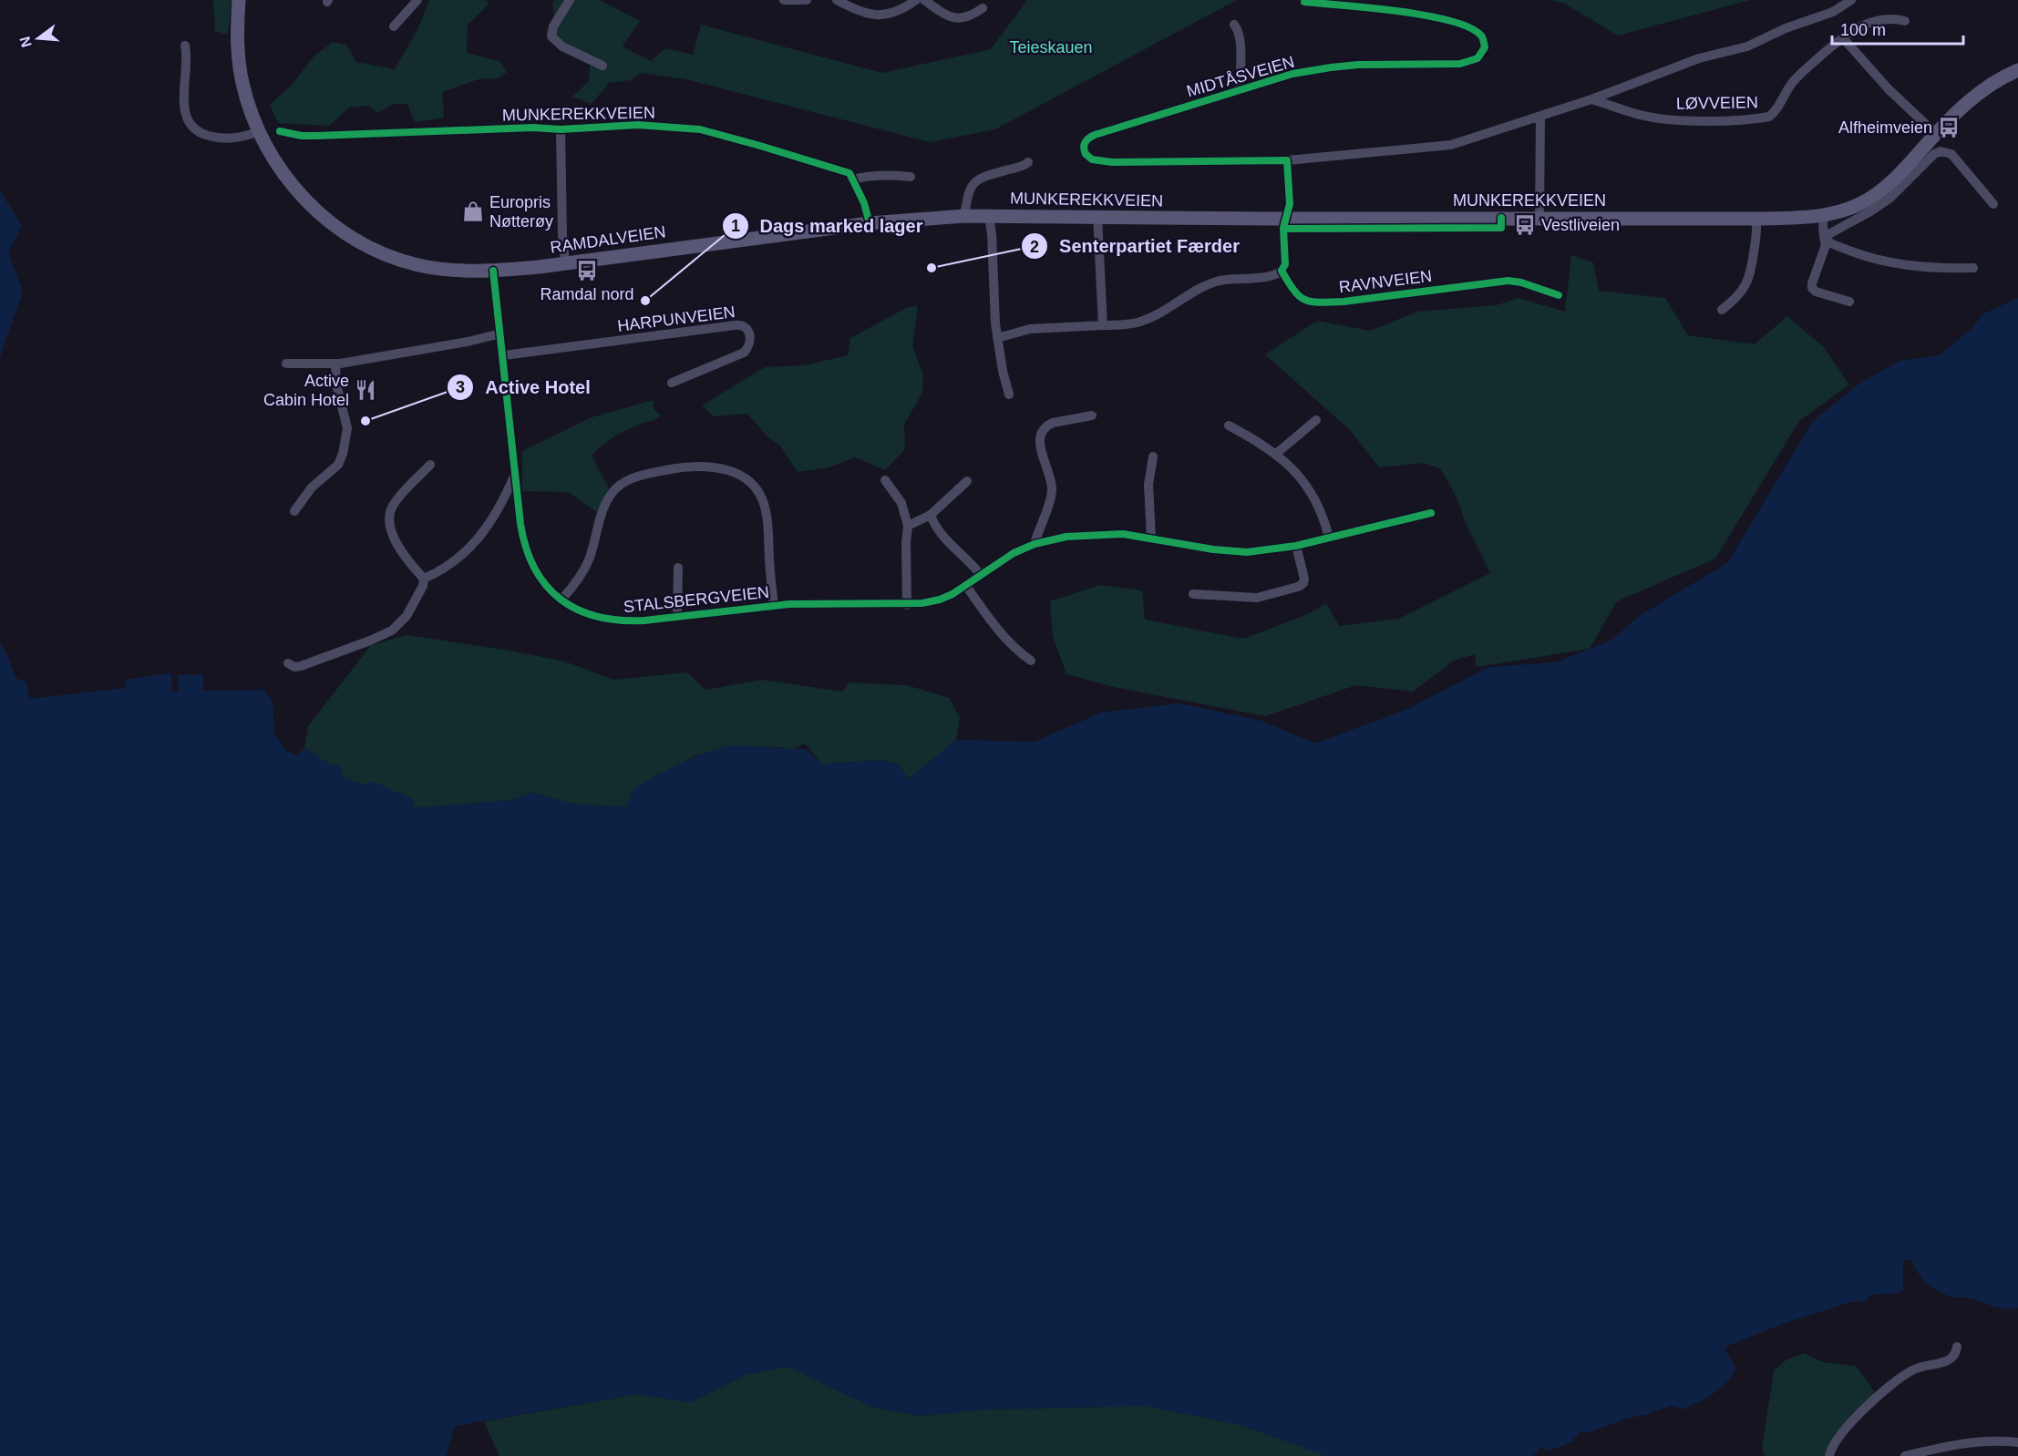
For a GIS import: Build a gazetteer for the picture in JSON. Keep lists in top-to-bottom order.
{
  "streets": {
    "main road": ["MUNKEREKKVEIEN", "RAMDALVEIEN"],
    "street": [
      "MIDTÅSVEIEN",
      "LØVVEIEN",
      "RAVNVEIEN",
      "HARPUNVEIEN",
      "STALSBERGVEIEN"
    ]
  },
  "crossings": [
    ["MUNKEREKKVEIEN", "RAMDALVEIEN"],
    ["RAMDALVEIEN", "STALSBERGVEIEN"],
    ["HARPUNVEIEN", "STALSBERGVEIEN"]
  ],
  "parks": ["Teieskauen"],
  "places": {
    "bus stop": ["Alfheimveien", "Vestliveien", "Ramdal nord"],
    "shop": ["Europris Nøtterøy"],
    "other": ["Senterpartiet Færder", "Dags marked lager", "Active Hotel"],
    "restaurant": ["Active Cabin Hotel"]
  },
  "scale_bar": "100 m",
  "north": "left"
}
